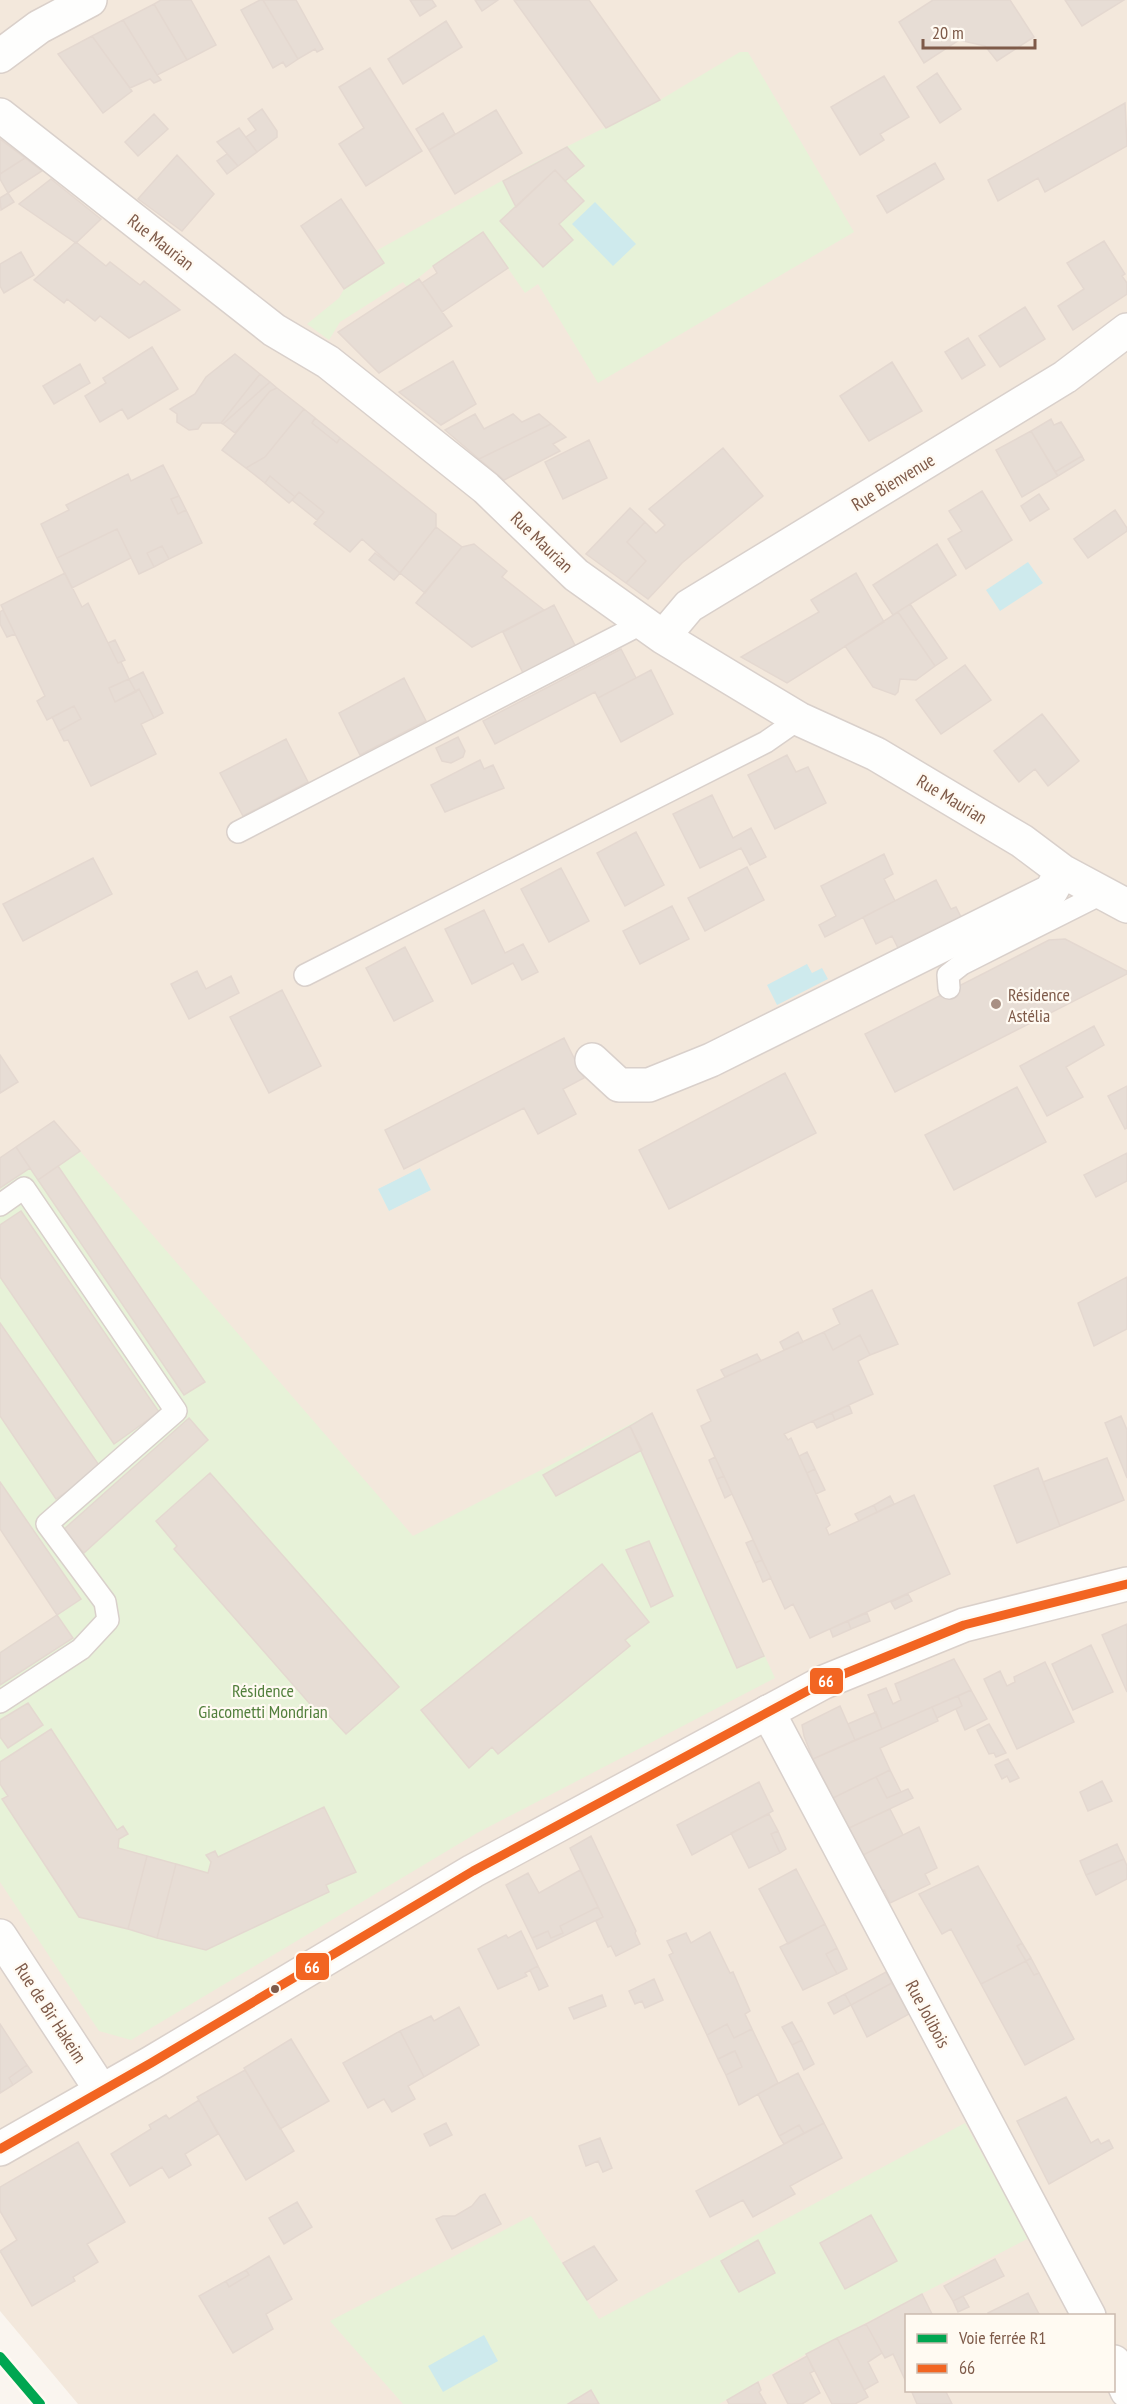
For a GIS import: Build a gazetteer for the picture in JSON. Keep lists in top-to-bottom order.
{
  "streets": {
    "street": [
      "Rue Maurian",
      "Rue Bienvenue",
      "Rue de Bir Hakeim",
      "Rue Jolibois"
    ]
  },
  "crossings": [
    ["Rue Maurian", "Rue Bienvenue"]
  ],
  "parks": ["Résidence Giacometti Mondrian"],
  "places": ["Résidence Astélia"],
  "lines": ["transit line 66", "rail line R1"],
  "legend": ["Voie ferrée R1", "66"],
  "scale_bar": "20 m"
}
